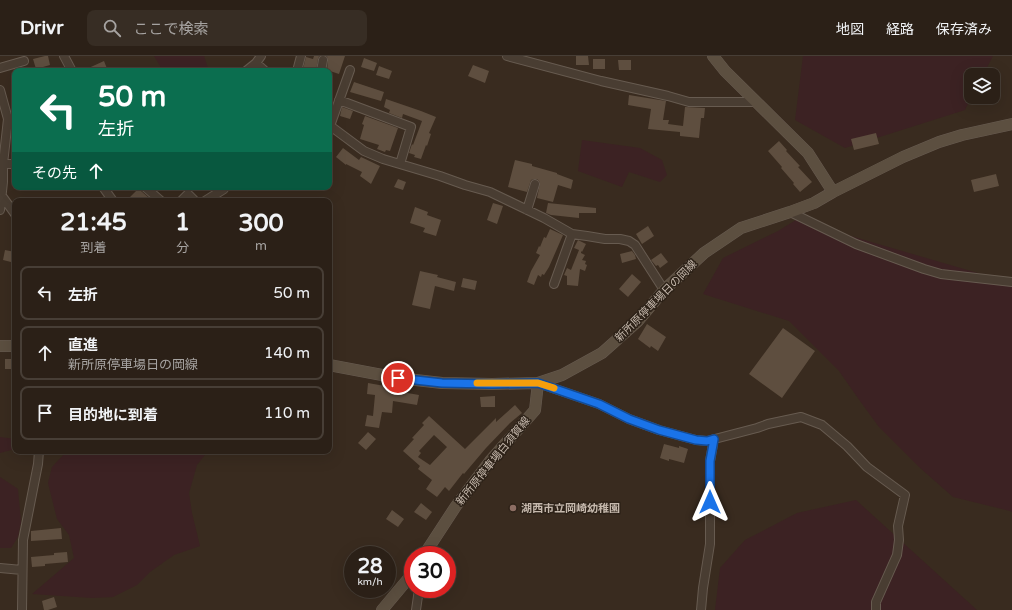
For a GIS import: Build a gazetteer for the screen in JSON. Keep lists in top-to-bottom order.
{
  "streets": {
    "main road": ["新所原停車場日の岡線", "新所原停車場白須賀線"]
  },
  "crossings": [
    ["新所原停車場日の岡線", "新所原停車場白須賀線"]
  ],
  "places": ["湖西市立岡崎幼稚園"],
  "page": {
    "header": "Drivr",
    "search": "ここで検索",
    "nav": ["地図", "経路", "保存済み"],
    "turn": ["50 m", "左折"],
    "then": "その先",
    "eta": [
      "21:45",
      "到着",
      "1",
      "分",
      "300",
      "m"
    ],
    "list": [
      {
        "name": "左折",
        "value": "50 m"
      },
      {
        "name": "直進",
        "note": "新所原停車場日の岡線",
        "value": "140 m"
      },
      {
        "name": "目的地に到着",
        "value": "110 m"
      }
    ],
    "speed": "28 km/h",
    "limit": "30"
  }
}
